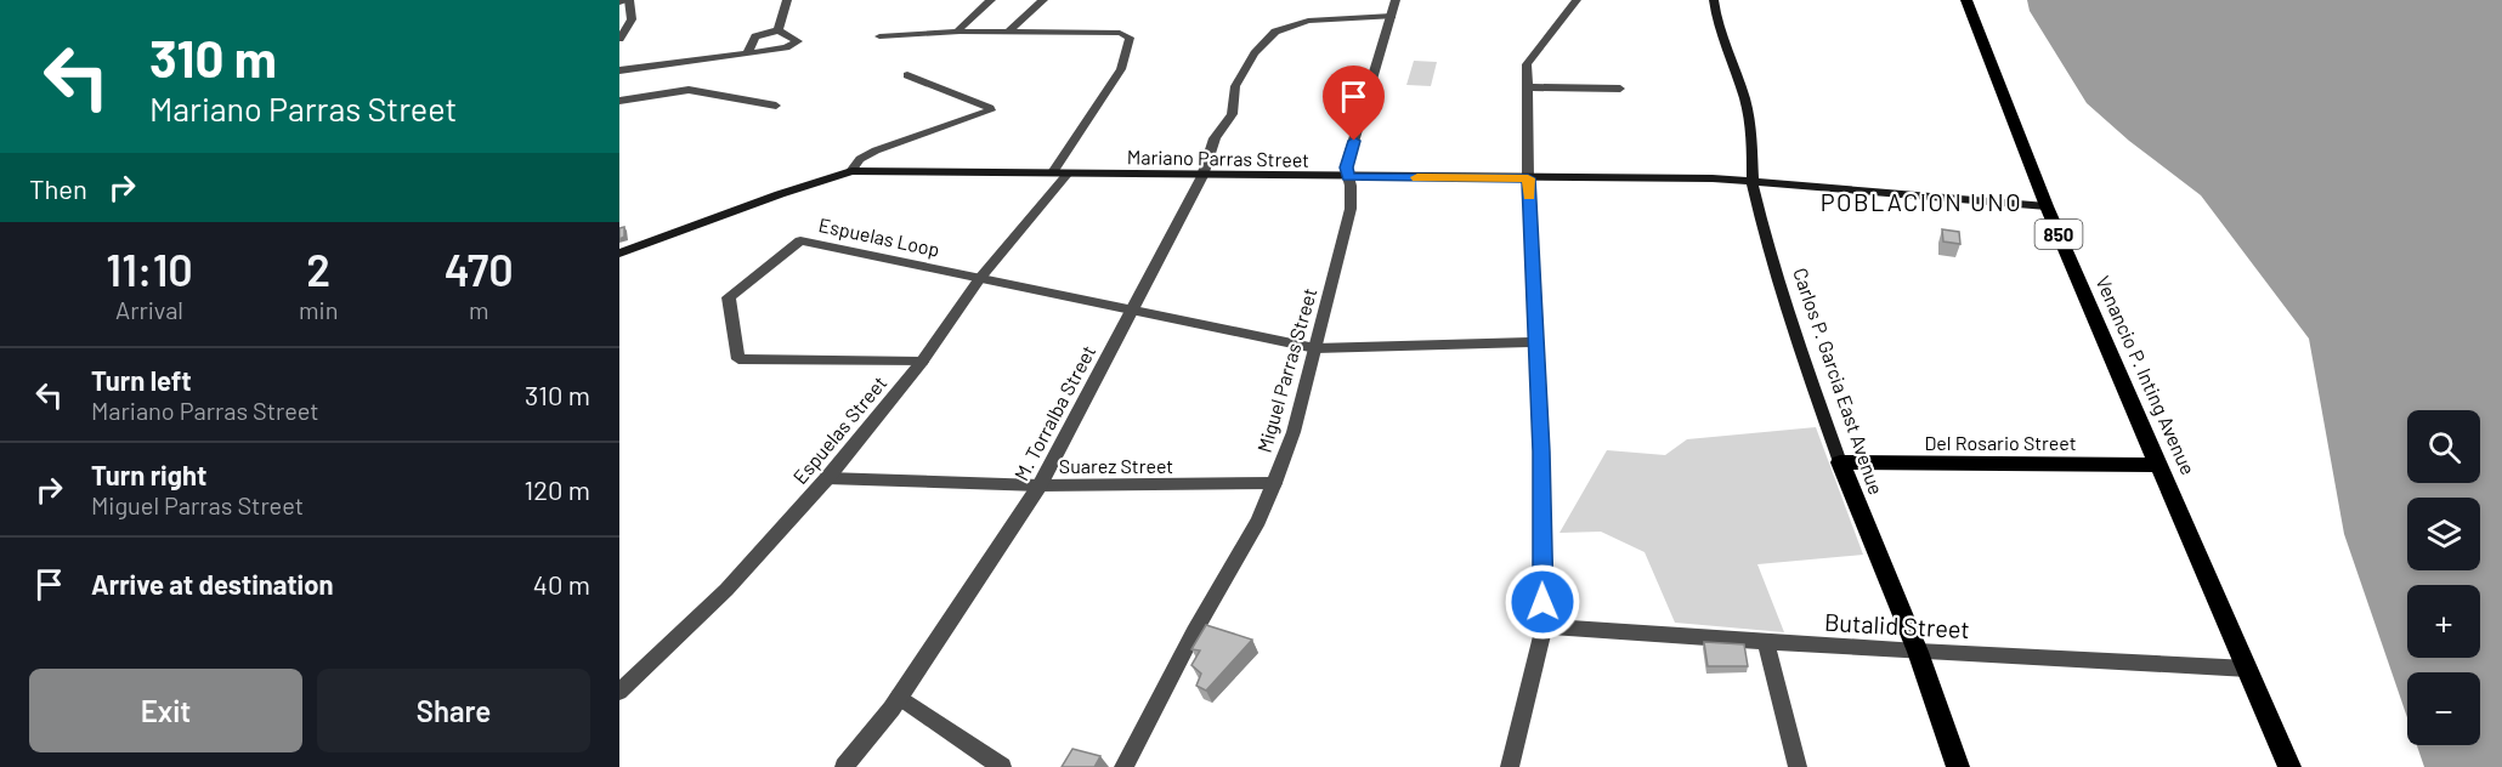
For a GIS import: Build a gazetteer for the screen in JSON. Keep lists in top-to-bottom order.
{
  "streets": {
    "main road": [
      "Mariano Parras Street",
      "850",
      "Venancio P. Inting Avenue",
      "Carlos P. Garcia East Avenue",
      "Del Rosario Street"
    ],
    "street": [
      "Espuelas Loop",
      "Miguel Parras Street",
      "M. Torralba Street",
      "Espuelas Street",
      "Suarez Street",
      "Butalid Street"
    ]
  },
  "crossings": [
    ["Mariano Parras Street", "Miguel Parras Street"],
    ["Mariano Parras Street", "Venancio P. Inting Avenue"],
    ["Mariano Parras Street", "Carlos P. Garcia East Avenue"],
    ["Mariano Parras Street", "M. Torralba Street"],
    ["Mariano Parras Street", "Espuelas Street"],
    ["Espuelas Loop", "Espuelas Street"],
    ["Miguel Parras Street", "M. Torralba Street"],
    ["Miguel Parras Street", "Suarez Street"],
    ["Venancio P. Inting Avenue", "Del Rosario Street"],
    ["Venancio P. Inting Avenue", "Butalid Street"],
    ["Carlos P. Garcia East Avenue", "Del Rosario Street"],
    ["Carlos P. Garcia East Avenue", "Butalid Street"],
    ["M. Torralba Street", "Suarez Street"],
    ["Espuelas Street", "Suarez Street"]
  ],
  "districts": ["POBLACION UNO"],
  "page": {
    "turn": ["310 m", "Mariano Parras Street"],
    "then": "Then",
    "eta": [
      "11:10",
      "Arrival",
      "2",
      "min",
      "470",
      "m"
    ],
    "list": [
      {
        "name": "Turn left",
        "note": "Mariano Parras Street",
        "value": "310 m"
      },
      {
        "name": "Turn right",
        "note": "Miguel Parras Street",
        "value": "120 m"
      },
      {
        "name": "Arrive at destination",
        "value": "40 m"
      }
    ],
    "map_buttons": ["+", "−"],
    "buttons": ["Exit", "Share"]
  }
}
